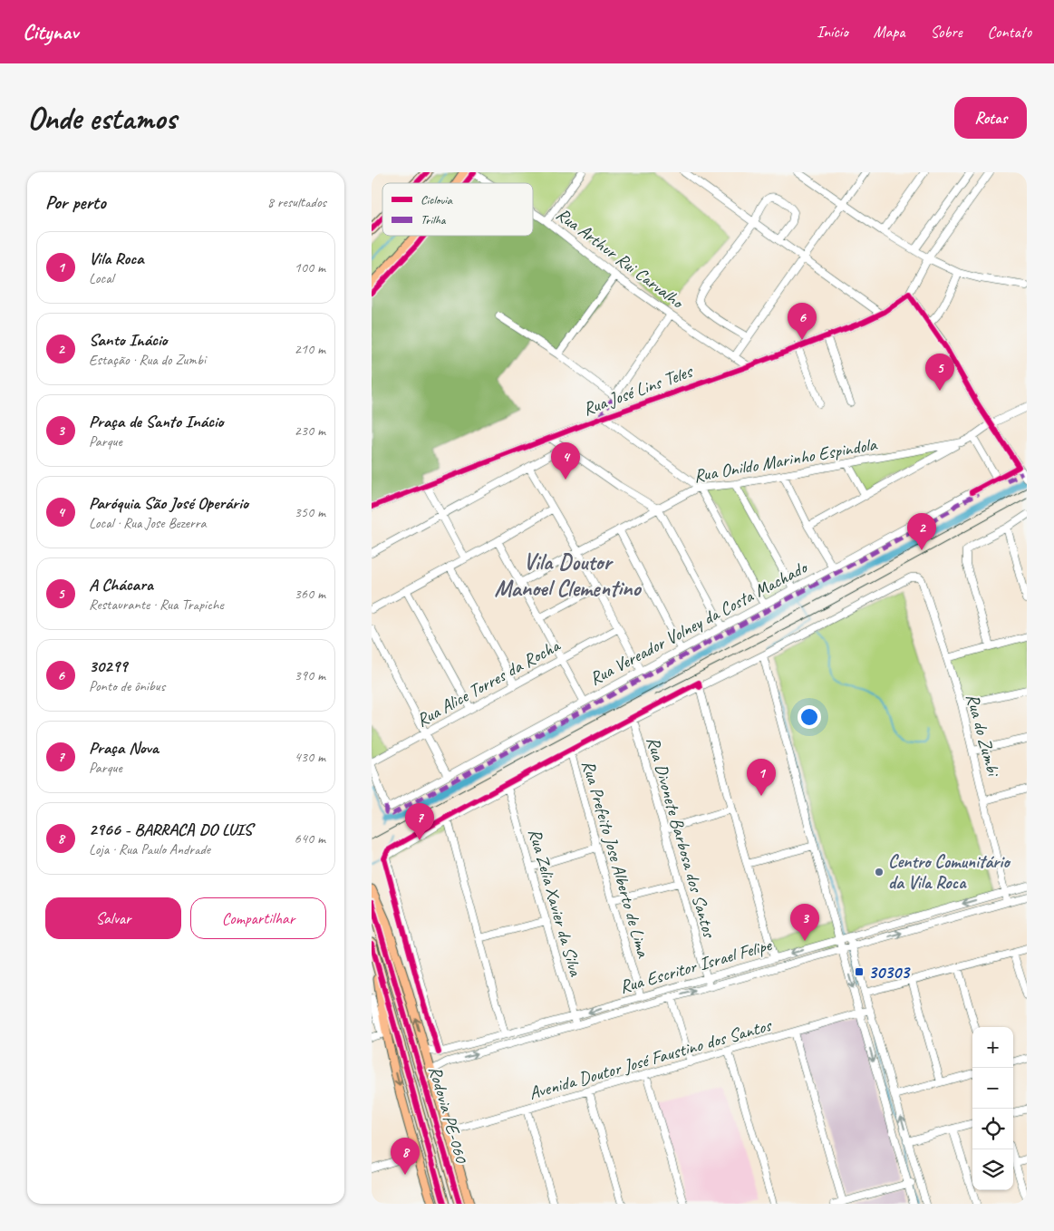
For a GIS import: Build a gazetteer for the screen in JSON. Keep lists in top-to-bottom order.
{
  "streets": {
    "highway": ["Rodovia PE-060"],
    "street": [
      "Rua Arthur Rui Carvalho",
      "Rua José Lins Teles",
      "Rua Onildo Marinho Espindola",
      "Rua Vereador Volney da Costa Machado",
      "Rua Alice Torres da Rocha",
      "Rua do Zumbi",
      "Rua Divonete Barbosa dos Santos",
      "Rua Prefeito Jose Alberto de Lima",
      "Rua Zelia Xavier da Silva",
      "Rua Escritor Israel Felipe",
      "Avenida Doutor José Faustino dos Santos"
    ]
  },
  "crossings": [
    ["Rua Arthur Rui Carvalho", "Rua José Lins Teles"],
    ["Rua Vereador Volney da Costa Machado", "Rua Alice Torres da Rocha"],
    ["Rua do Zumbi", "Rua Escritor Israel Felipe"],
    ["Rua Divonete Barbosa dos Santos", "Rua Escritor Israel Felipe"],
    ["Rua Prefeito Jose Alberto de Lima", "Rua Escritor Israel Felipe"],
    ["Rua Zelia Xavier da Silva", "Rua Escritor Israel Felipe"]
  ],
  "districts": ["Vila Doutor Manoel Clementino"],
  "places": {
    "other": ["Centro Comunitário da Vila Roca"],
    "transit": ["30303"]
  },
  "legend": ["Ciclovia", "Trilha"],
  "page": {
    "header": "Citynav",
    "nav": [
      "Início",
      "Mapa",
      "Sobre",
      "Contato"
    ],
    "buttons": [
      "Rotas",
      ["Salvar", "Compartilhar"]
    ],
    "title": "Onde estamos",
    "heading": ["Por perto", "8 resultados"],
    "list": [
      {
        "mark": "1",
        "name": "Vila Roca",
        "note": "Local",
        "value": "100 m"
      },
      {
        "mark": "2",
        "name": "Santo Inácio",
        "note": "Estação · Rua do Zumbi",
        "value": "210 m"
      },
      {
        "mark": "3",
        "name": "Praça de Santo Inácio",
        "note": "Parque",
        "value": "230 m"
      },
      {
        "mark": "4",
        "name": "Paróquia São José Operário",
        "note": "Local · Rua Jose Bezerra",
        "value": "350 m"
      },
      {
        "mark": "5",
        "name": "A Chácara",
        "note": "Restaurante · Rua Trapiche",
        "value": "360 m"
      },
      {
        "mark": "6",
        "name": "30299",
        "note": "Ponto de ônibus",
        "value": "390 m"
      },
      {
        "mark": "7",
        "name": "Praça Nova",
        "note": "Parque",
        "value": "430 m"
      },
      {
        "mark": "8",
        "name": "2966 - BARRACA DO LUIS",
        "note": "Loja · Rua Paulo Andrade",
        "value": "640 m"
      }
    ],
    "pins": [
      "6",
      "5",
      "4",
      "2",
      "1",
      "7",
      "3",
      "8"
    ],
    "map_buttons": ["+", "−"]
  }
}
